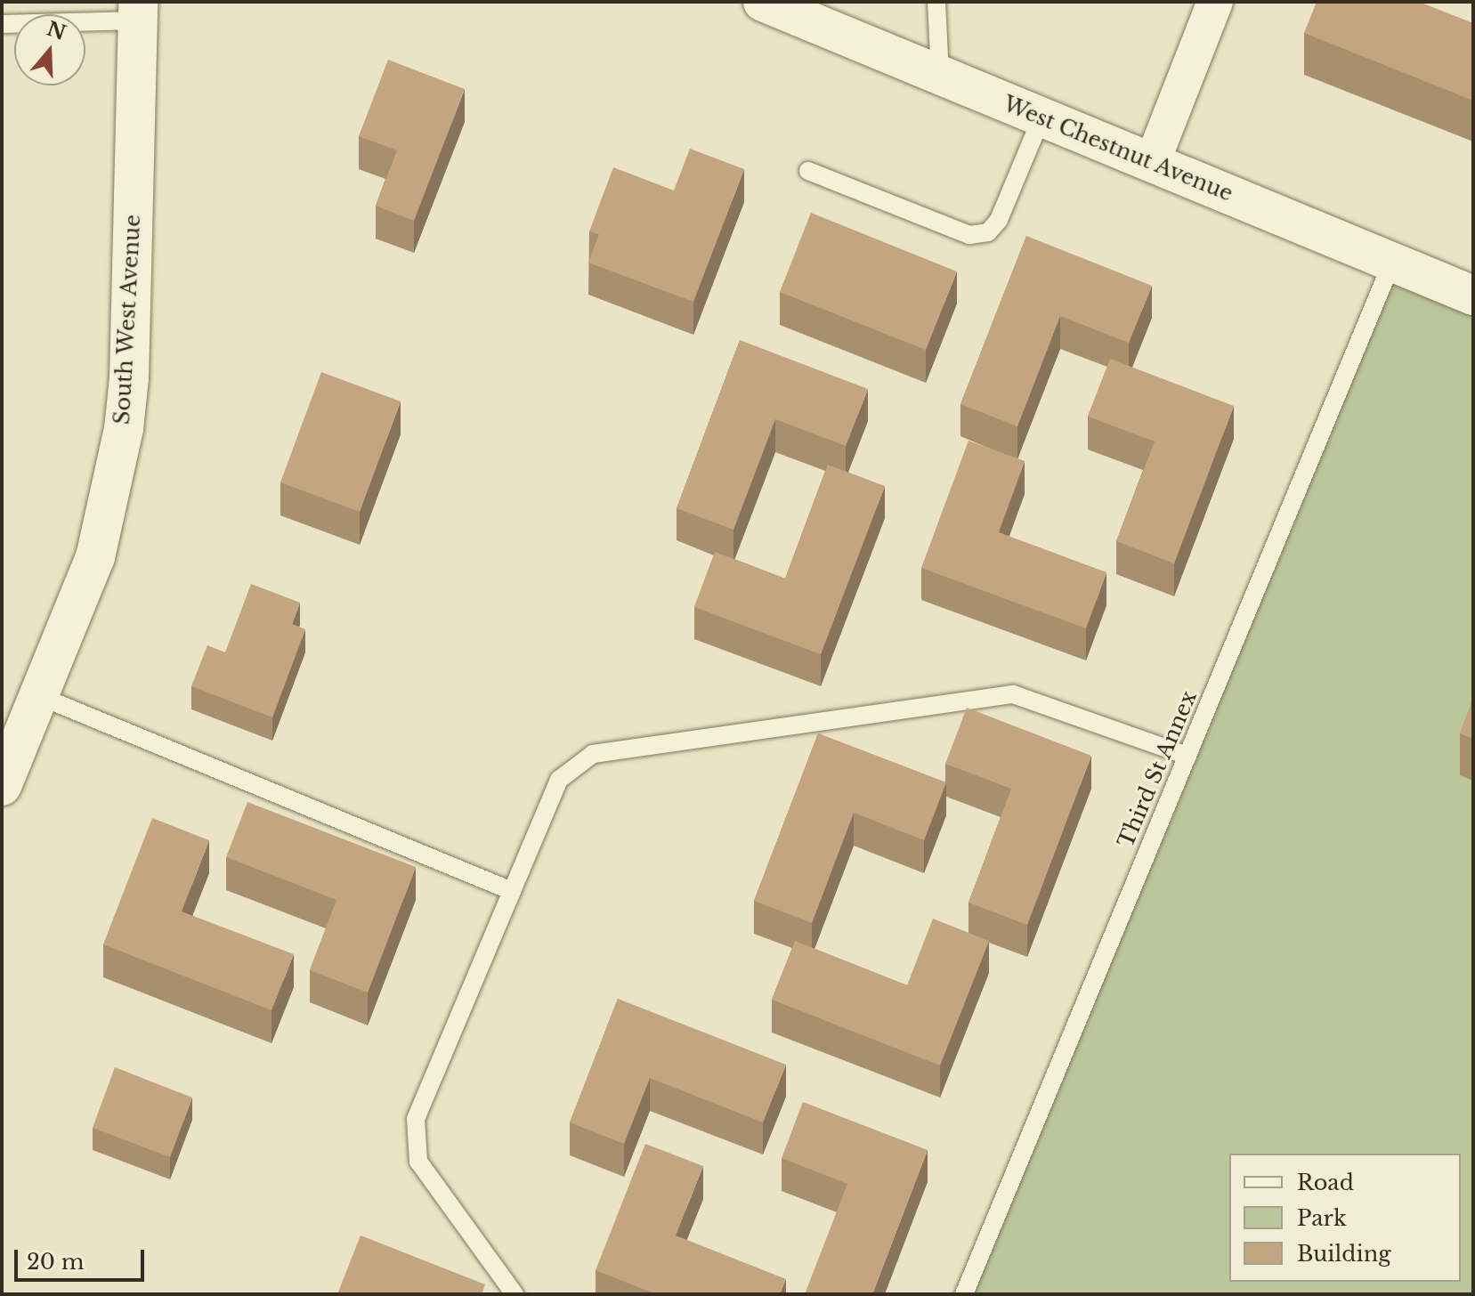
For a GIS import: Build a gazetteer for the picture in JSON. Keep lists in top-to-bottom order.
{
  "streets": {
    "street": ["West Chestnut Avenue", "South West Avenue"],
    "lane": ["Third St Annex"]
  },
  "crossings": [
    ["West Chestnut Avenue", "Third St Annex"]
  ],
  "legend": ["Road", "Park", "Building"],
  "scale_bar": "20 m",
  "north": "top"
}
